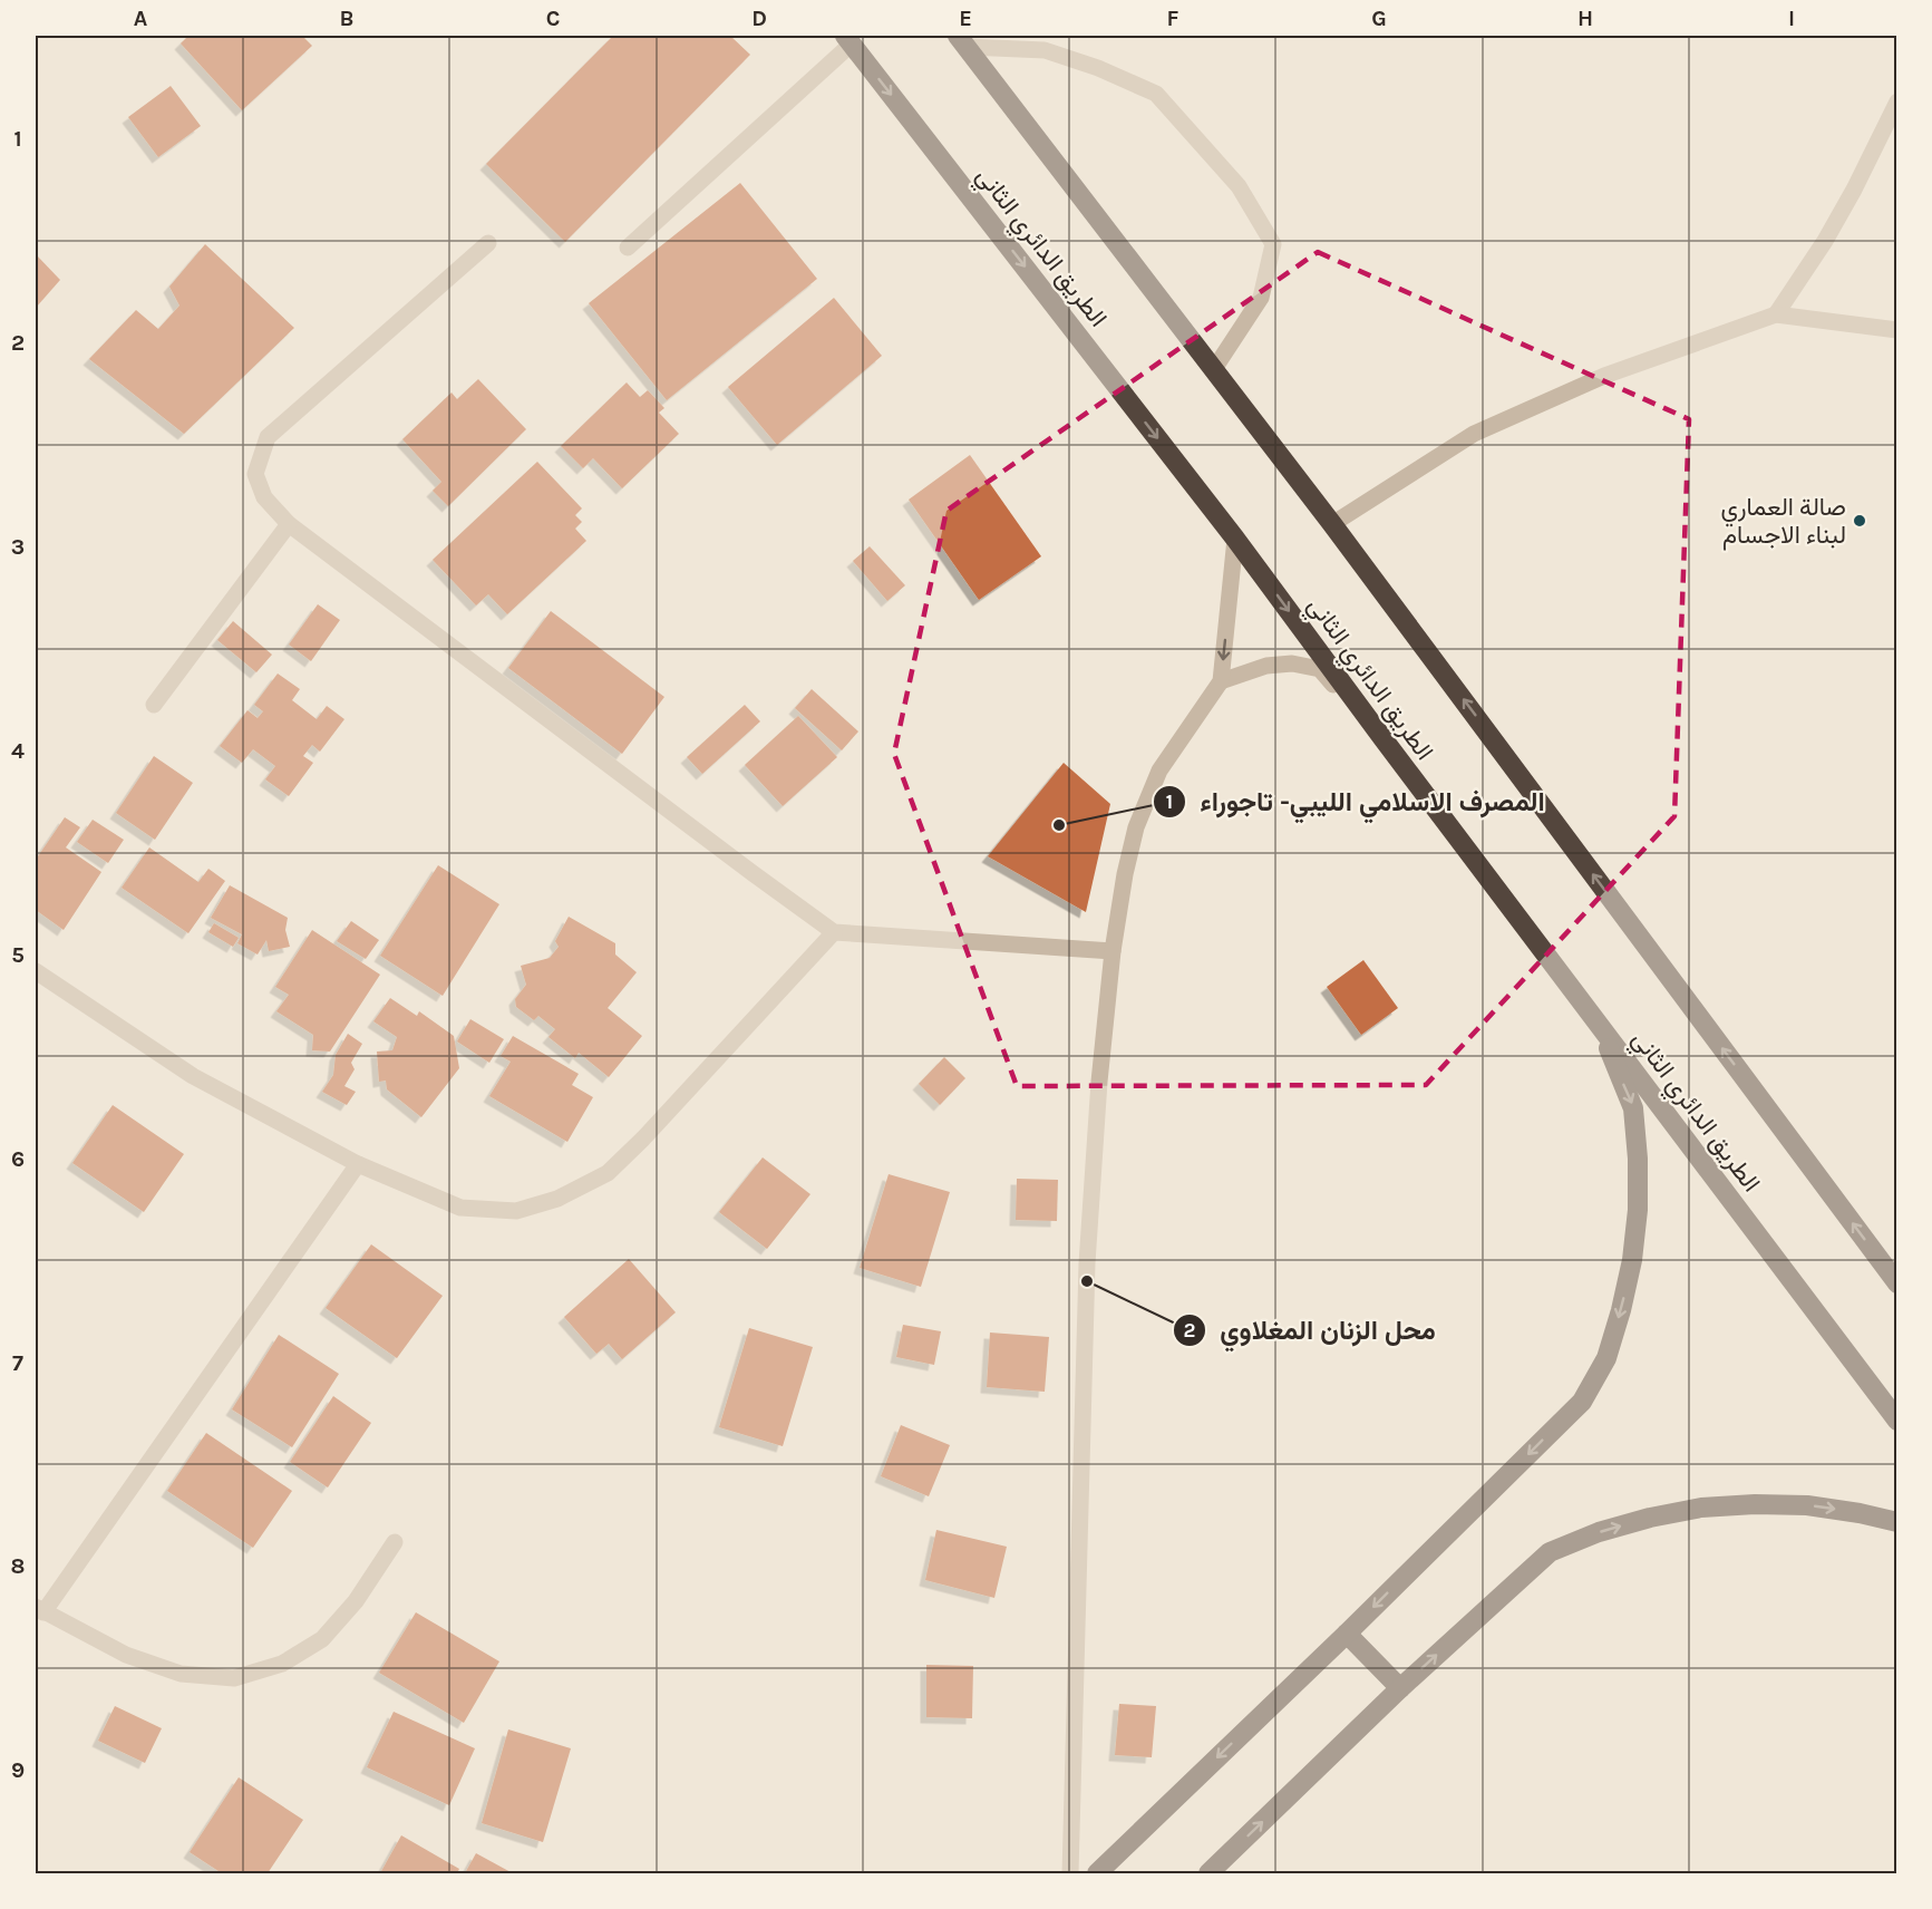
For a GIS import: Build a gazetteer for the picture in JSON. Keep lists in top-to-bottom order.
{
  "streets": {
    "highway": ["الطريق الدائري الثاني"]
  },
  "places": ["صالة العماري لبناء الاجسام", "المصرف الاسلامي الليبي- تاجوراء", "محل الزنان المغلاوي"],
  "grid": {
    "columns": [
      "A",
      "B",
      "C",
      "D",
      "E",
      "F",
      "G",
      "H",
      "I"
    ],
    "rows": [
      "1",
      "2",
      "3",
      "4",
      "5",
      "6",
      "7",
      "8",
      "9"
    ]
  }
}
